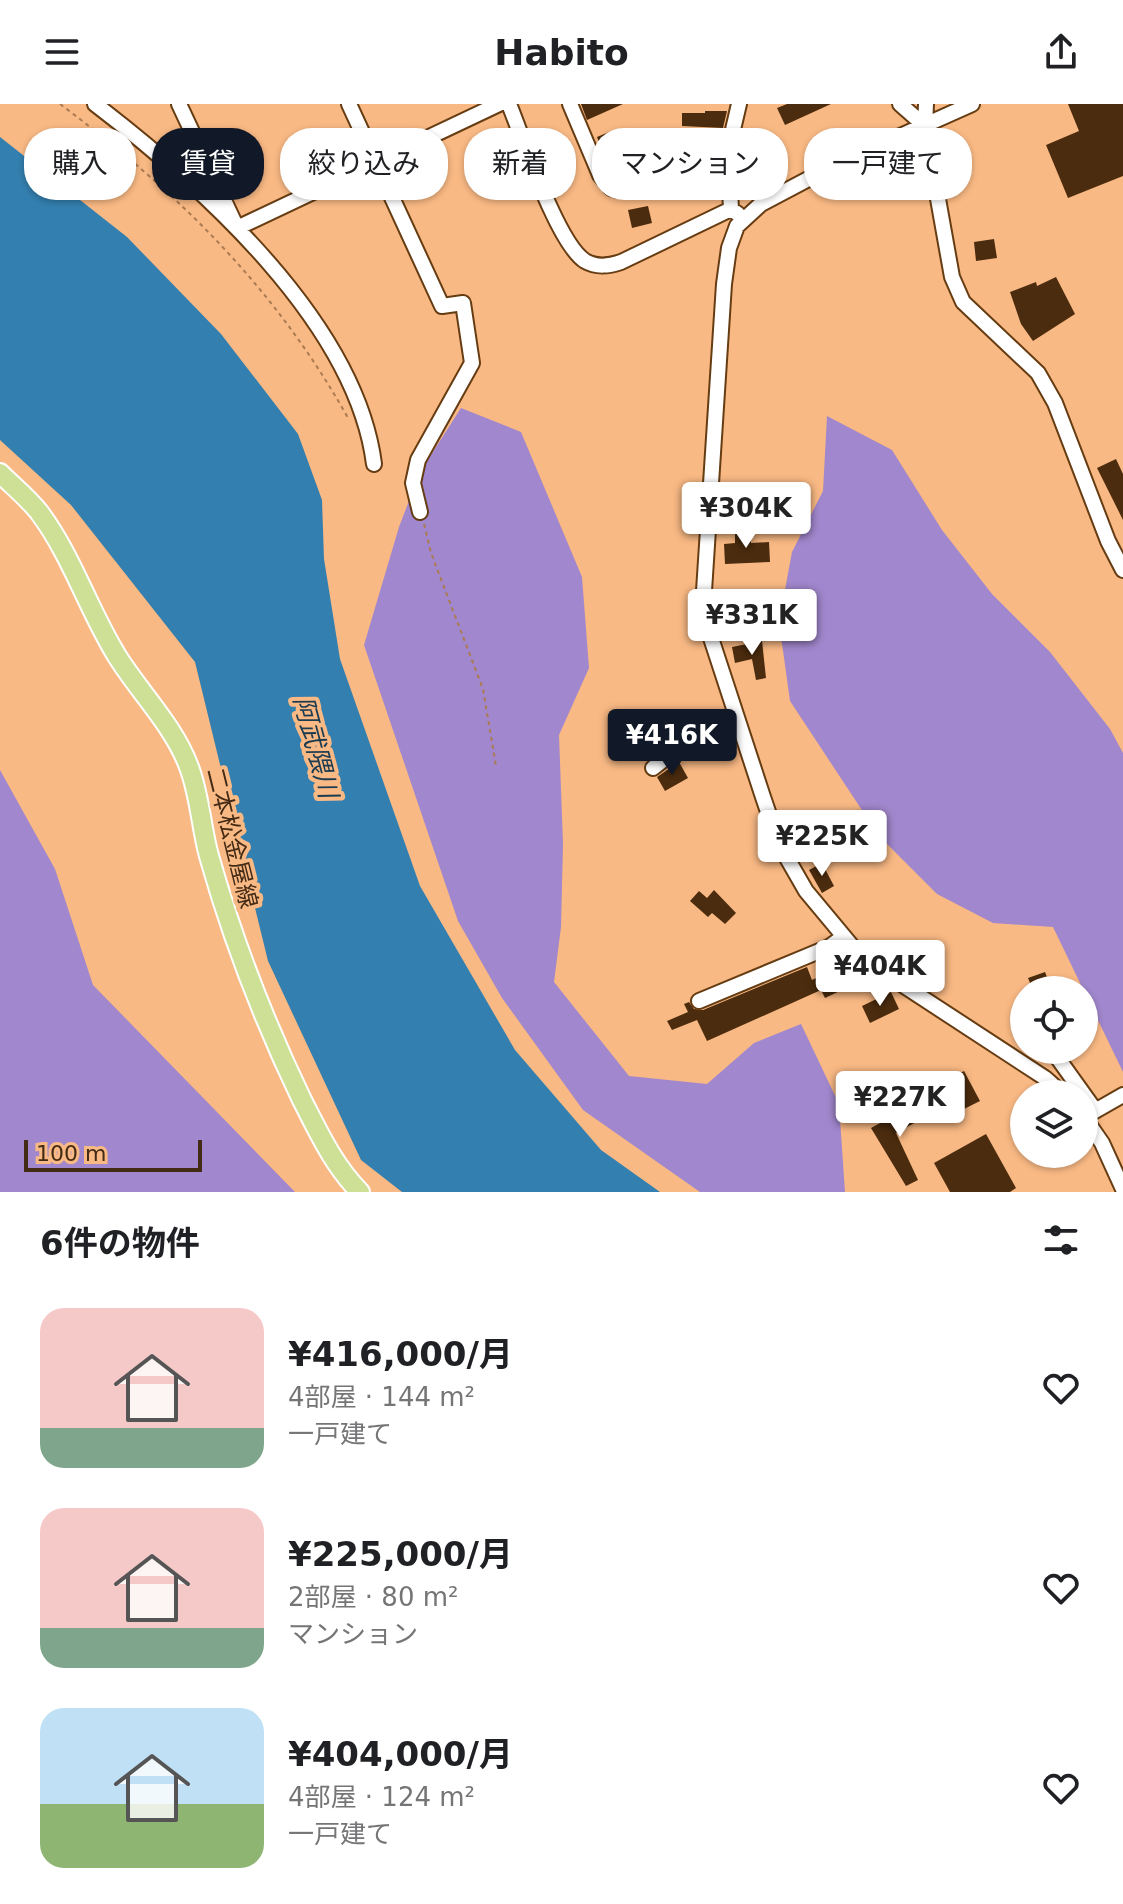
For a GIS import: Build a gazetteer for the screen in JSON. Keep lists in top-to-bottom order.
{
  "streets": {
    "main road": ["二本松金屋線"]
  },
  "water": ["阿武隈川"],
  "scale_bar": "100 m",
  "page": {
    "header": "Habito",
    "chip": [
      "購入",
      "賃貸",
      "絞り込み",
      "新着",
      "マンション",
      "一戸建て"
    ],
    "price": [
      "¥304K",
      "¥331K",
      "¥416K",
      "¥225K",
      "¥404K",
      "¥227K"
    ],
    "scale": "100 m",
    "heading": "6件の物件",
    "list": [
      {
        "name": "¥416,000/月",
        "note": "4部屋 · 144 m² · 一戸建て"
      },
      {
        "name": "¥225,000/月",
        "note": "2部屋 · 80 m² · マンション"
      },
      {
        "name": "¥404,000/月",
        "note": "4部屋 · 124 m² · 一戸建て"
      }
    ]
  }
}
